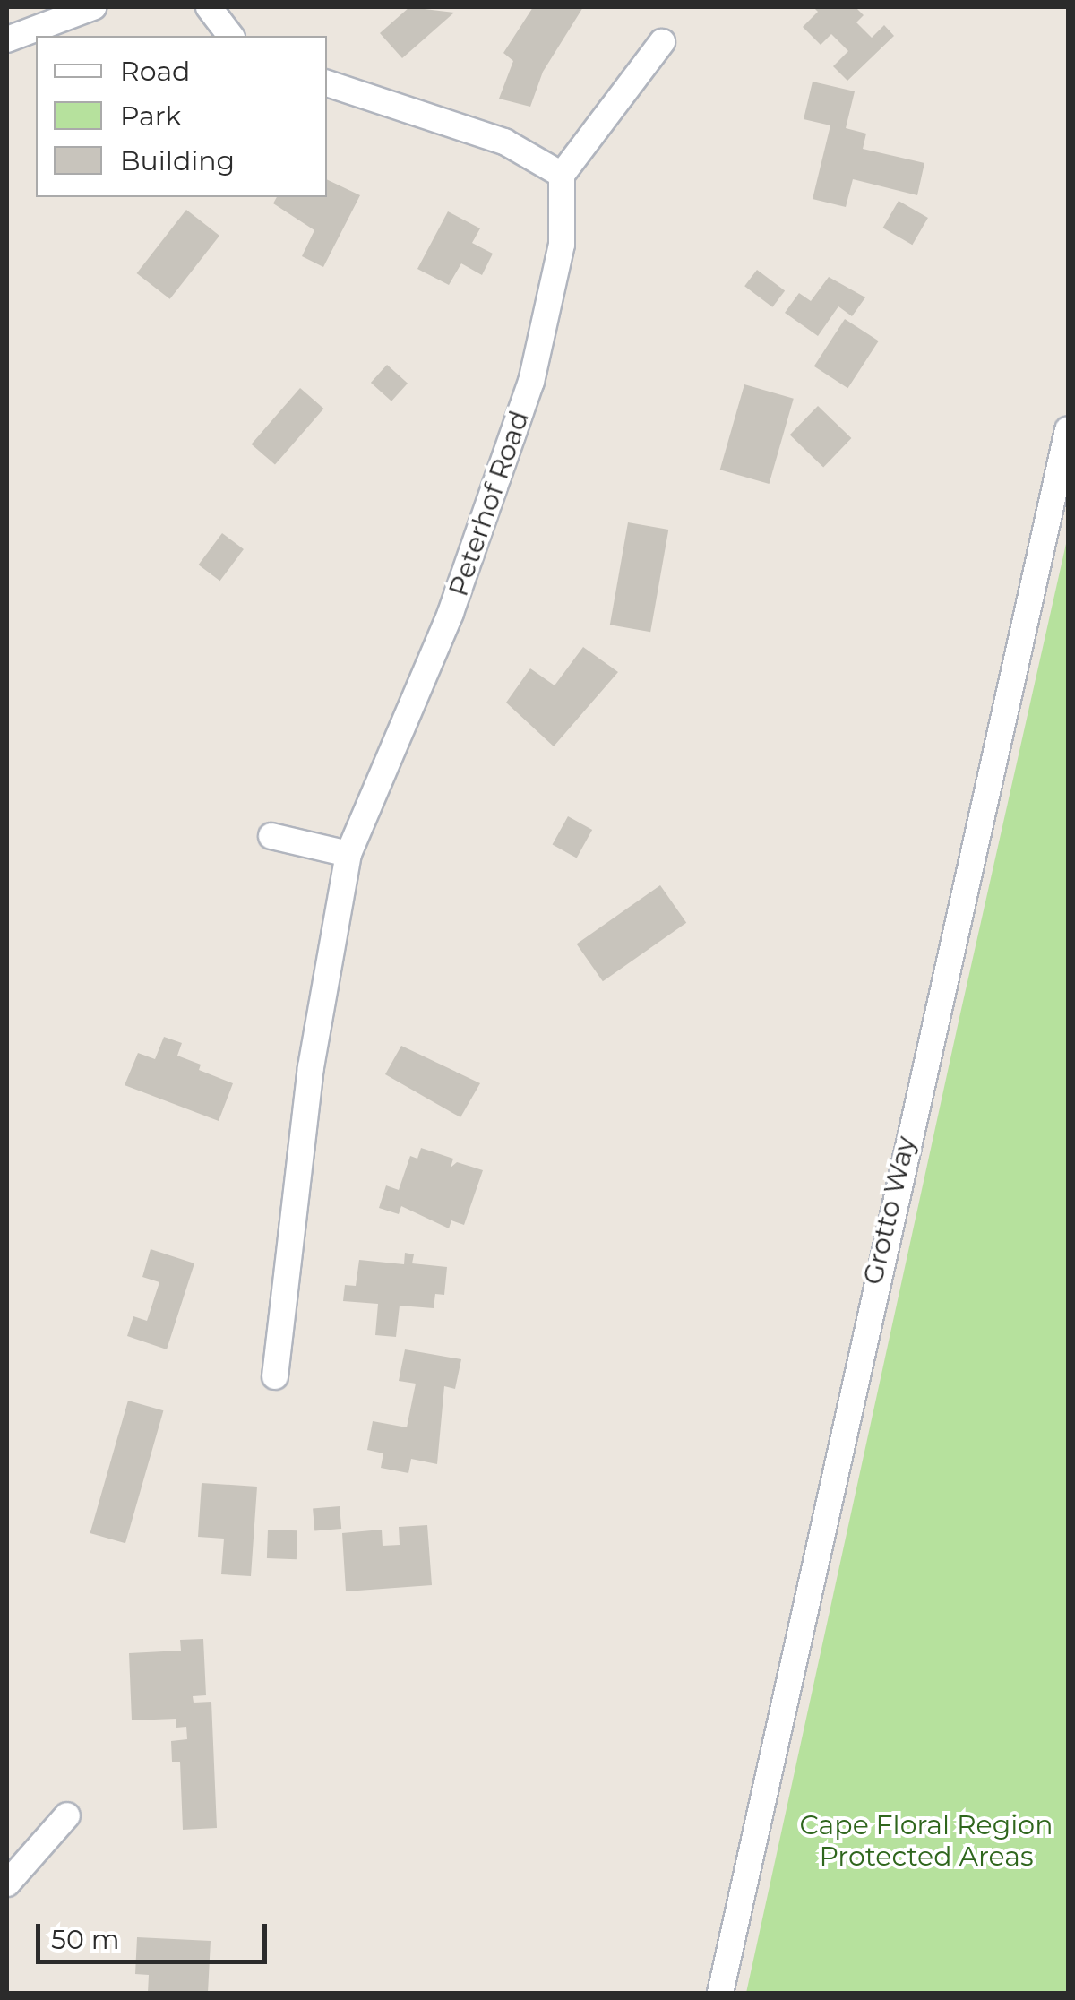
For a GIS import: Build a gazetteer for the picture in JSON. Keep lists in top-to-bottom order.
{
  "streets": {
    "street": ["Peterhof Road", "Grotto Way"]
  },
  "parks": ["Cape Floral Region Protected Areas"],
  "legend": ["Road", "Park", "Building"],
  "scale_bar": "50 m"
}
